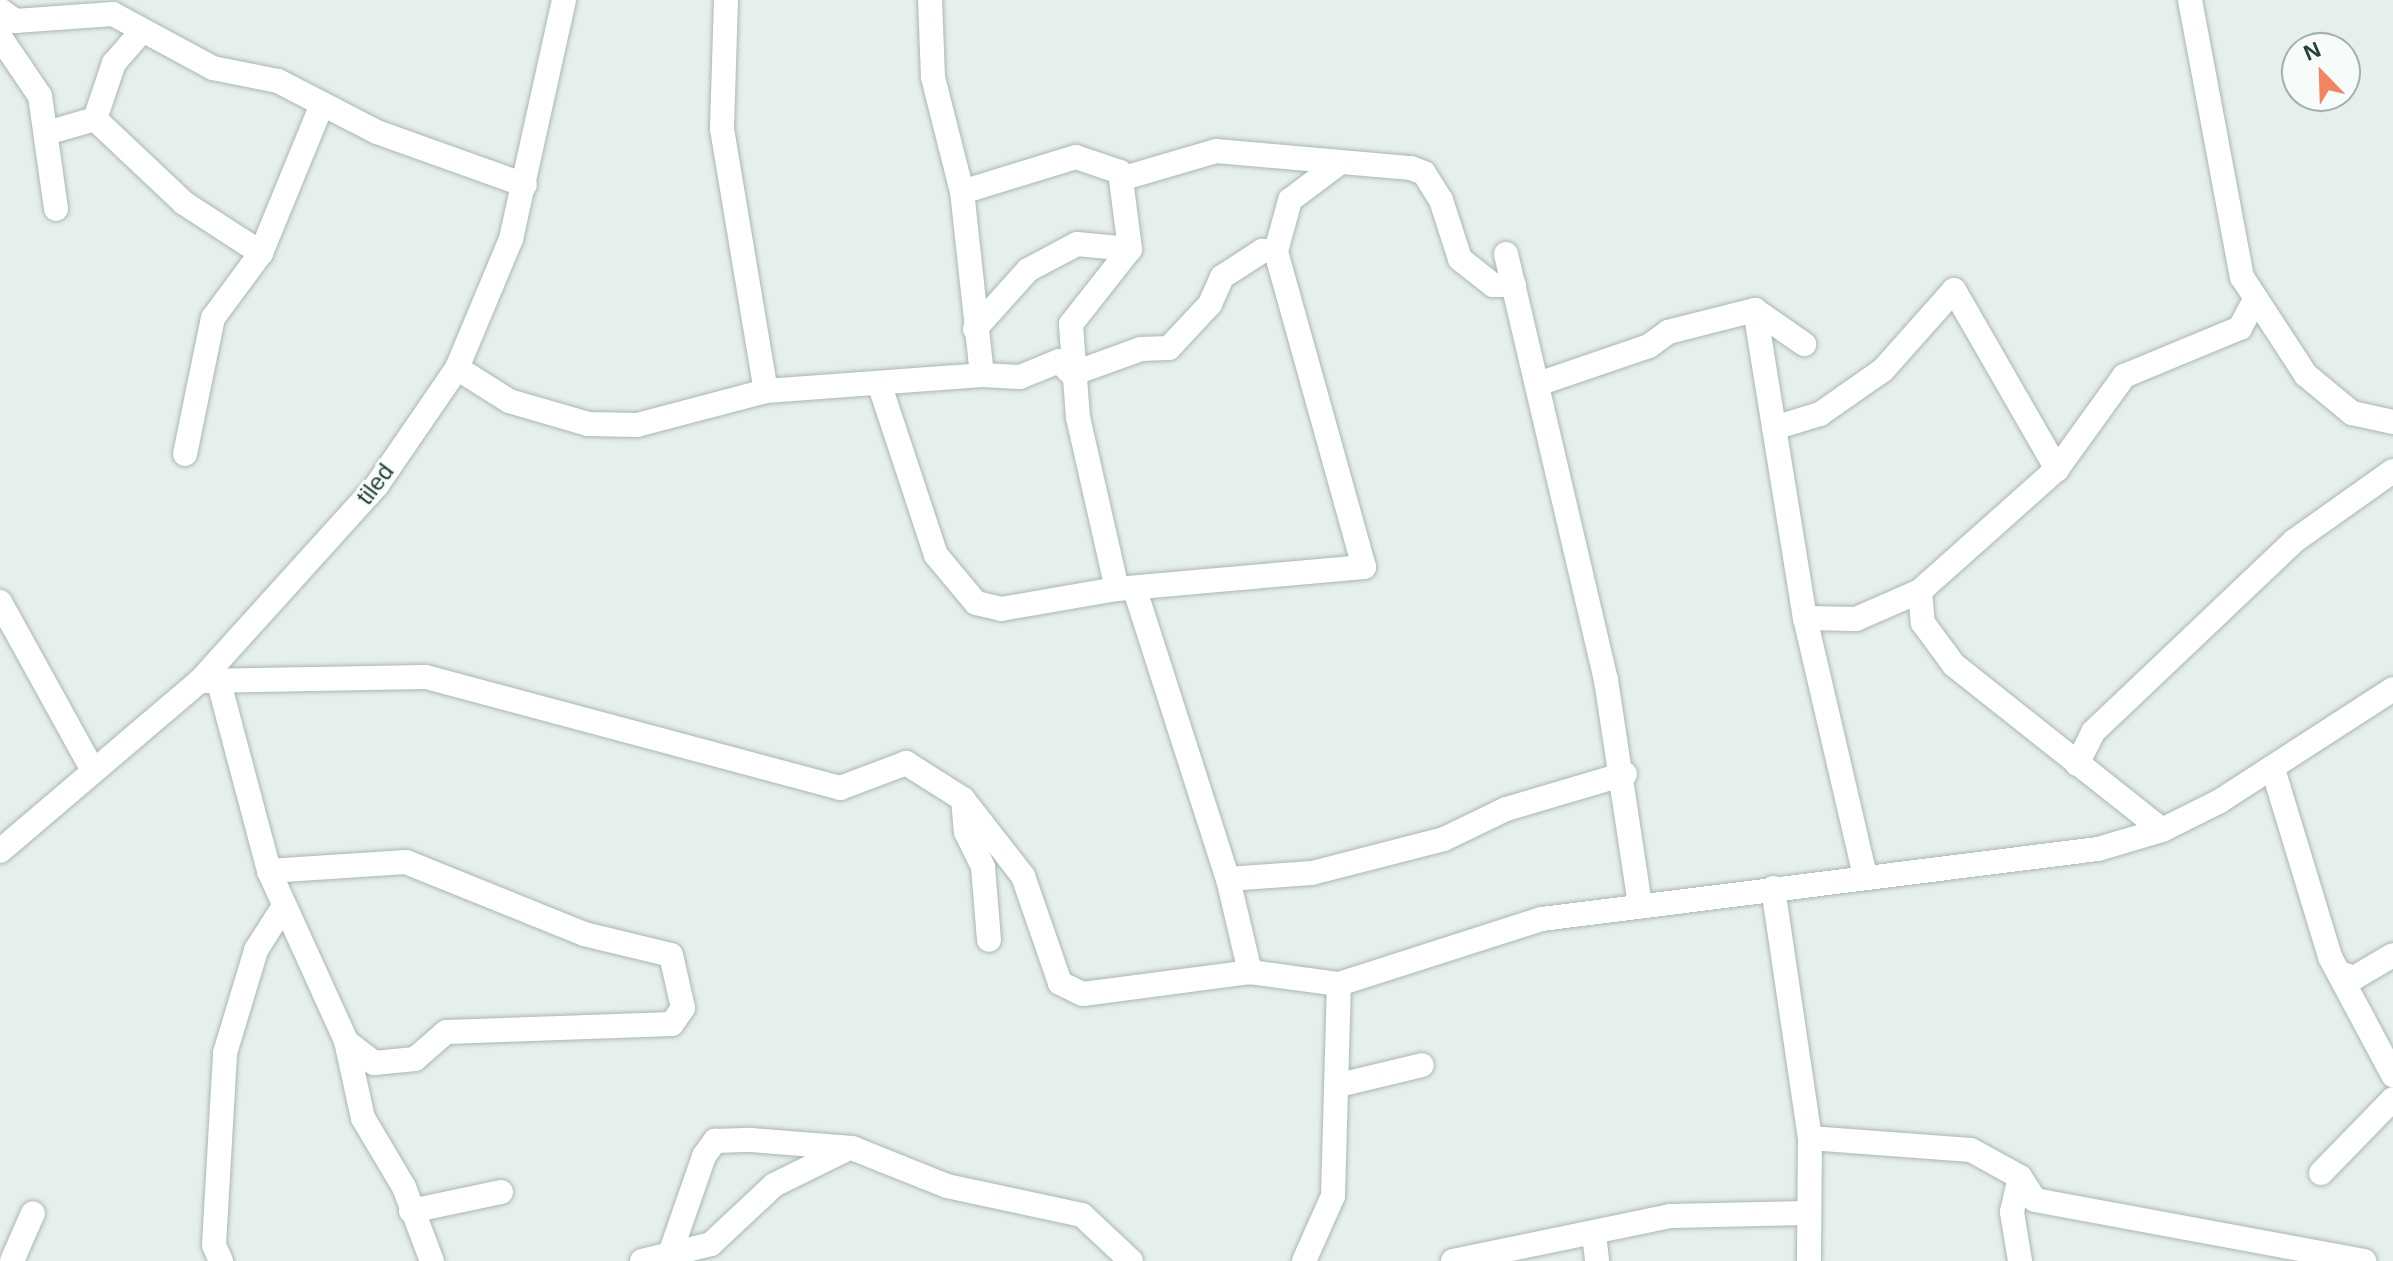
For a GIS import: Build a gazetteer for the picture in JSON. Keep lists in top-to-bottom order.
{
  "streets": {
    "street": ["tiled"]
  },
  "north": "top left"
}
